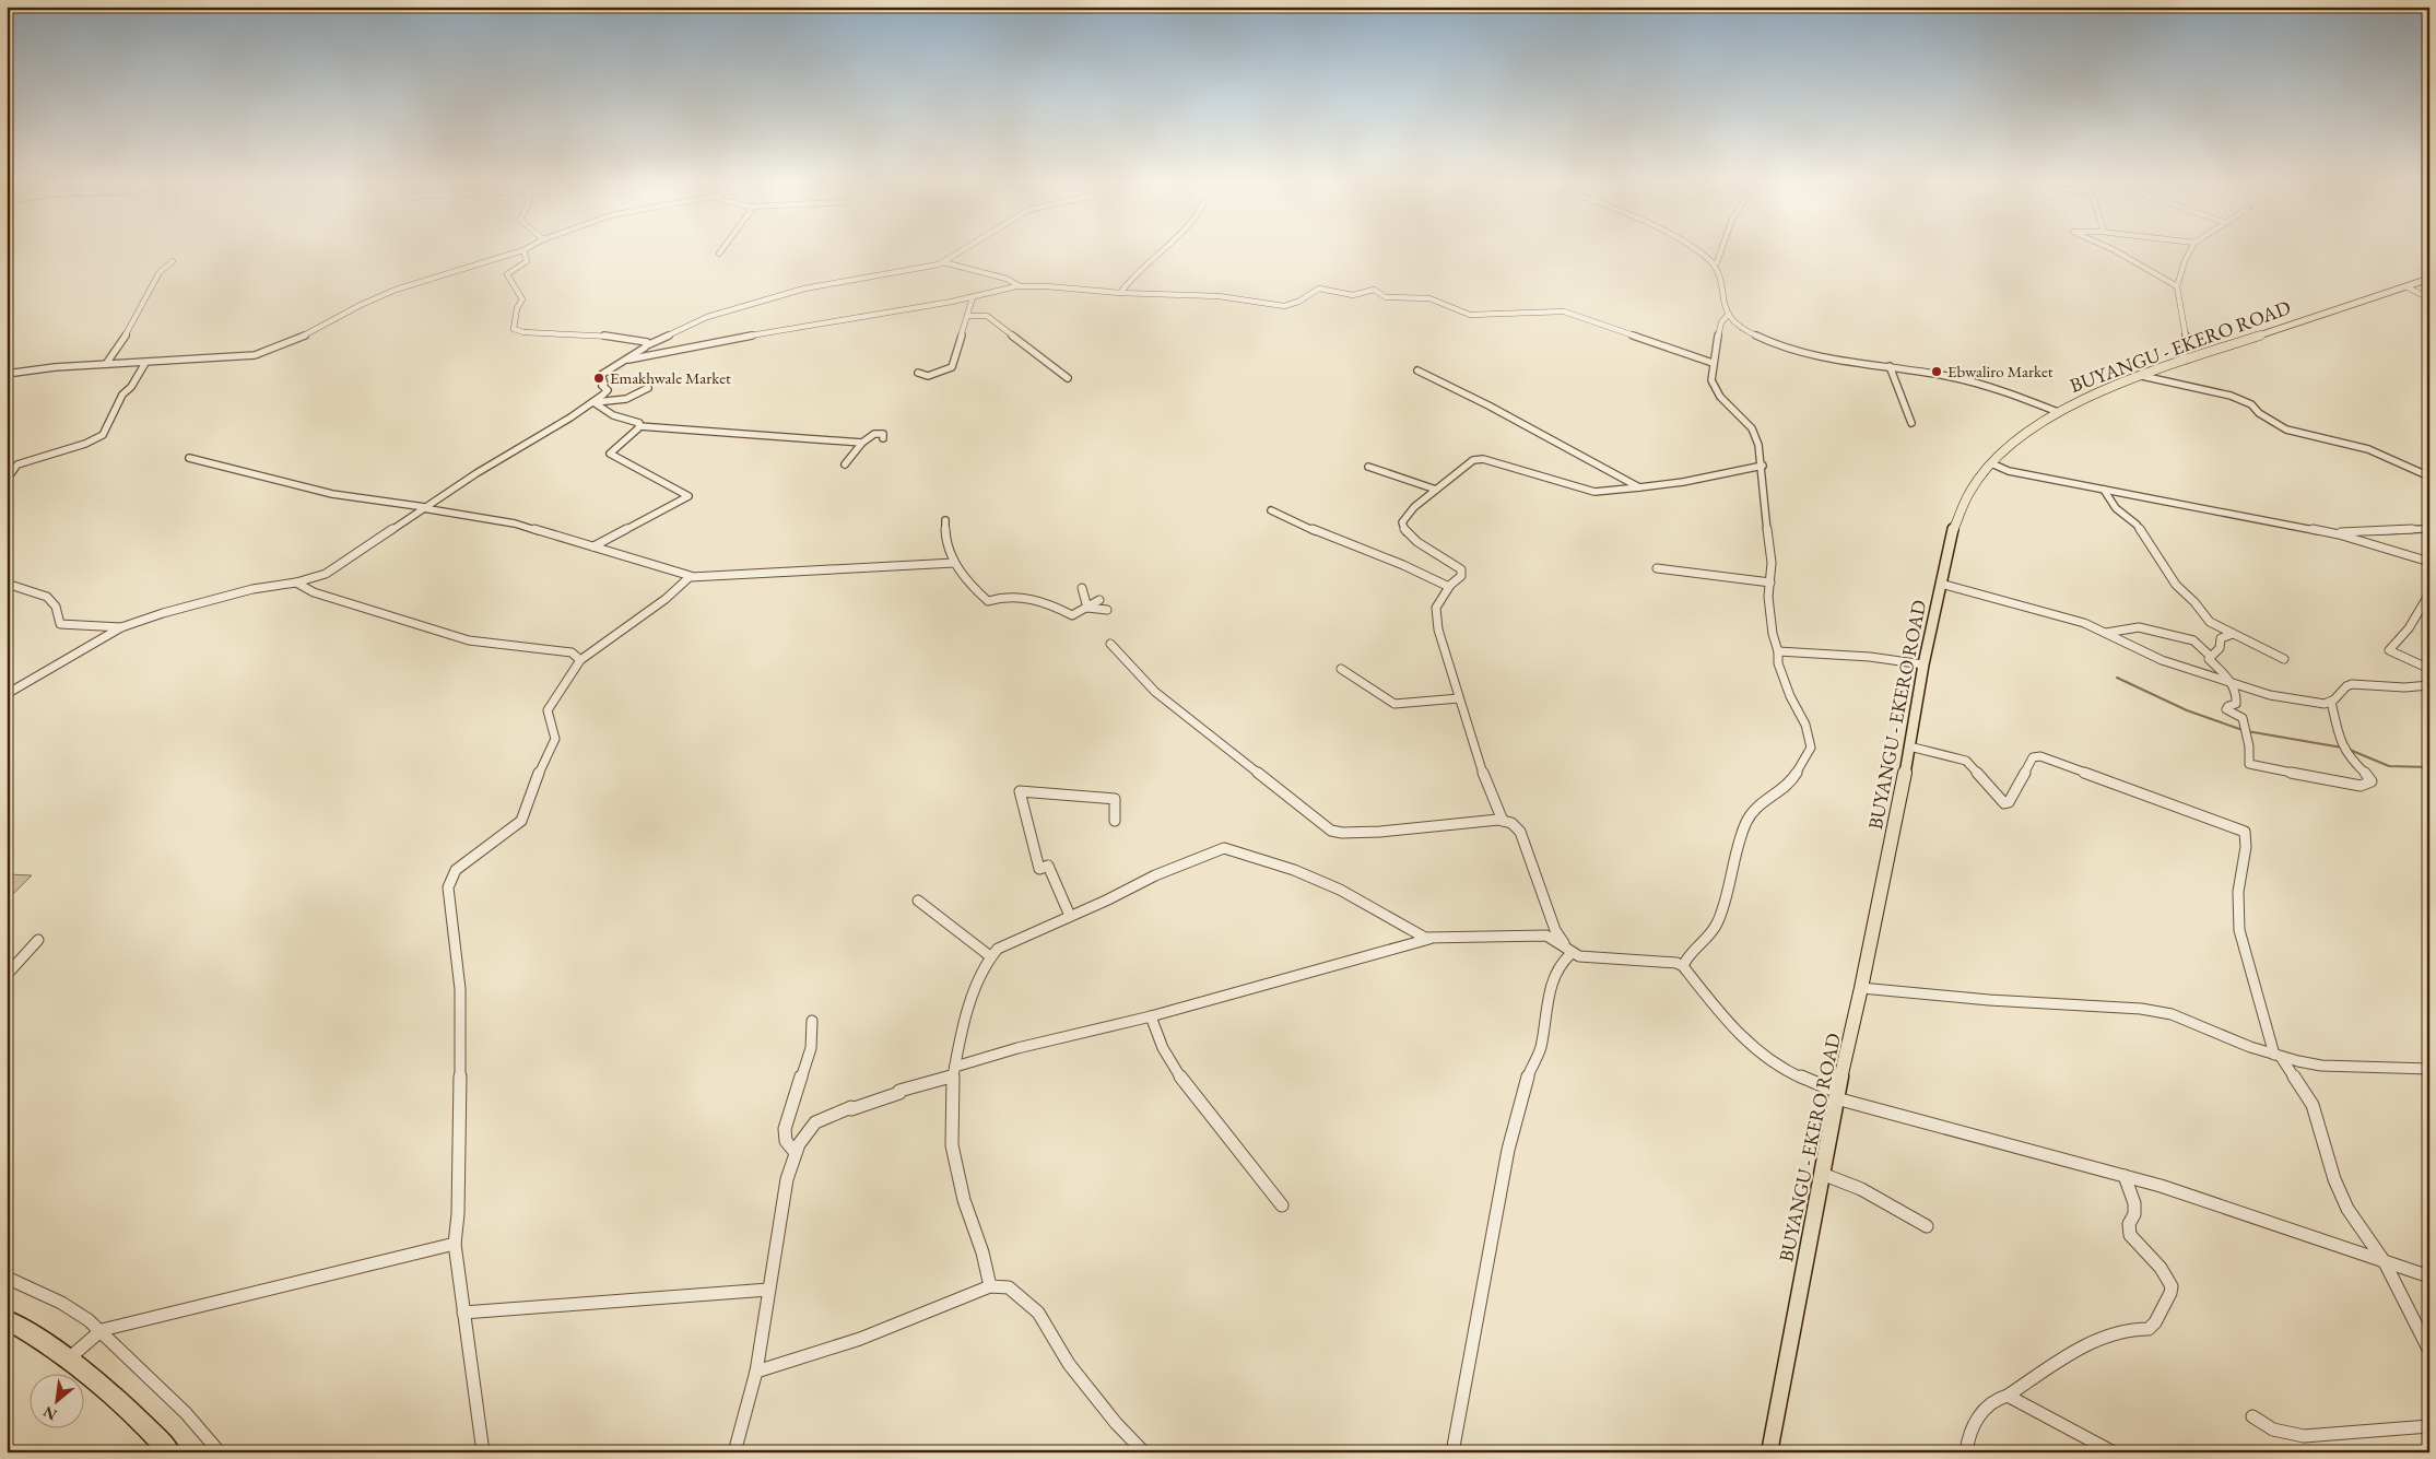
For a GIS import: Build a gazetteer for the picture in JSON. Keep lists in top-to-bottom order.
{
  "streets": {
    "main road": ["BUYANGU - EKERO ROAD"]
  },
  "places": ["Ebwaliro Market", "Emakhwale Market"],
  "north": "bottom left"
}
